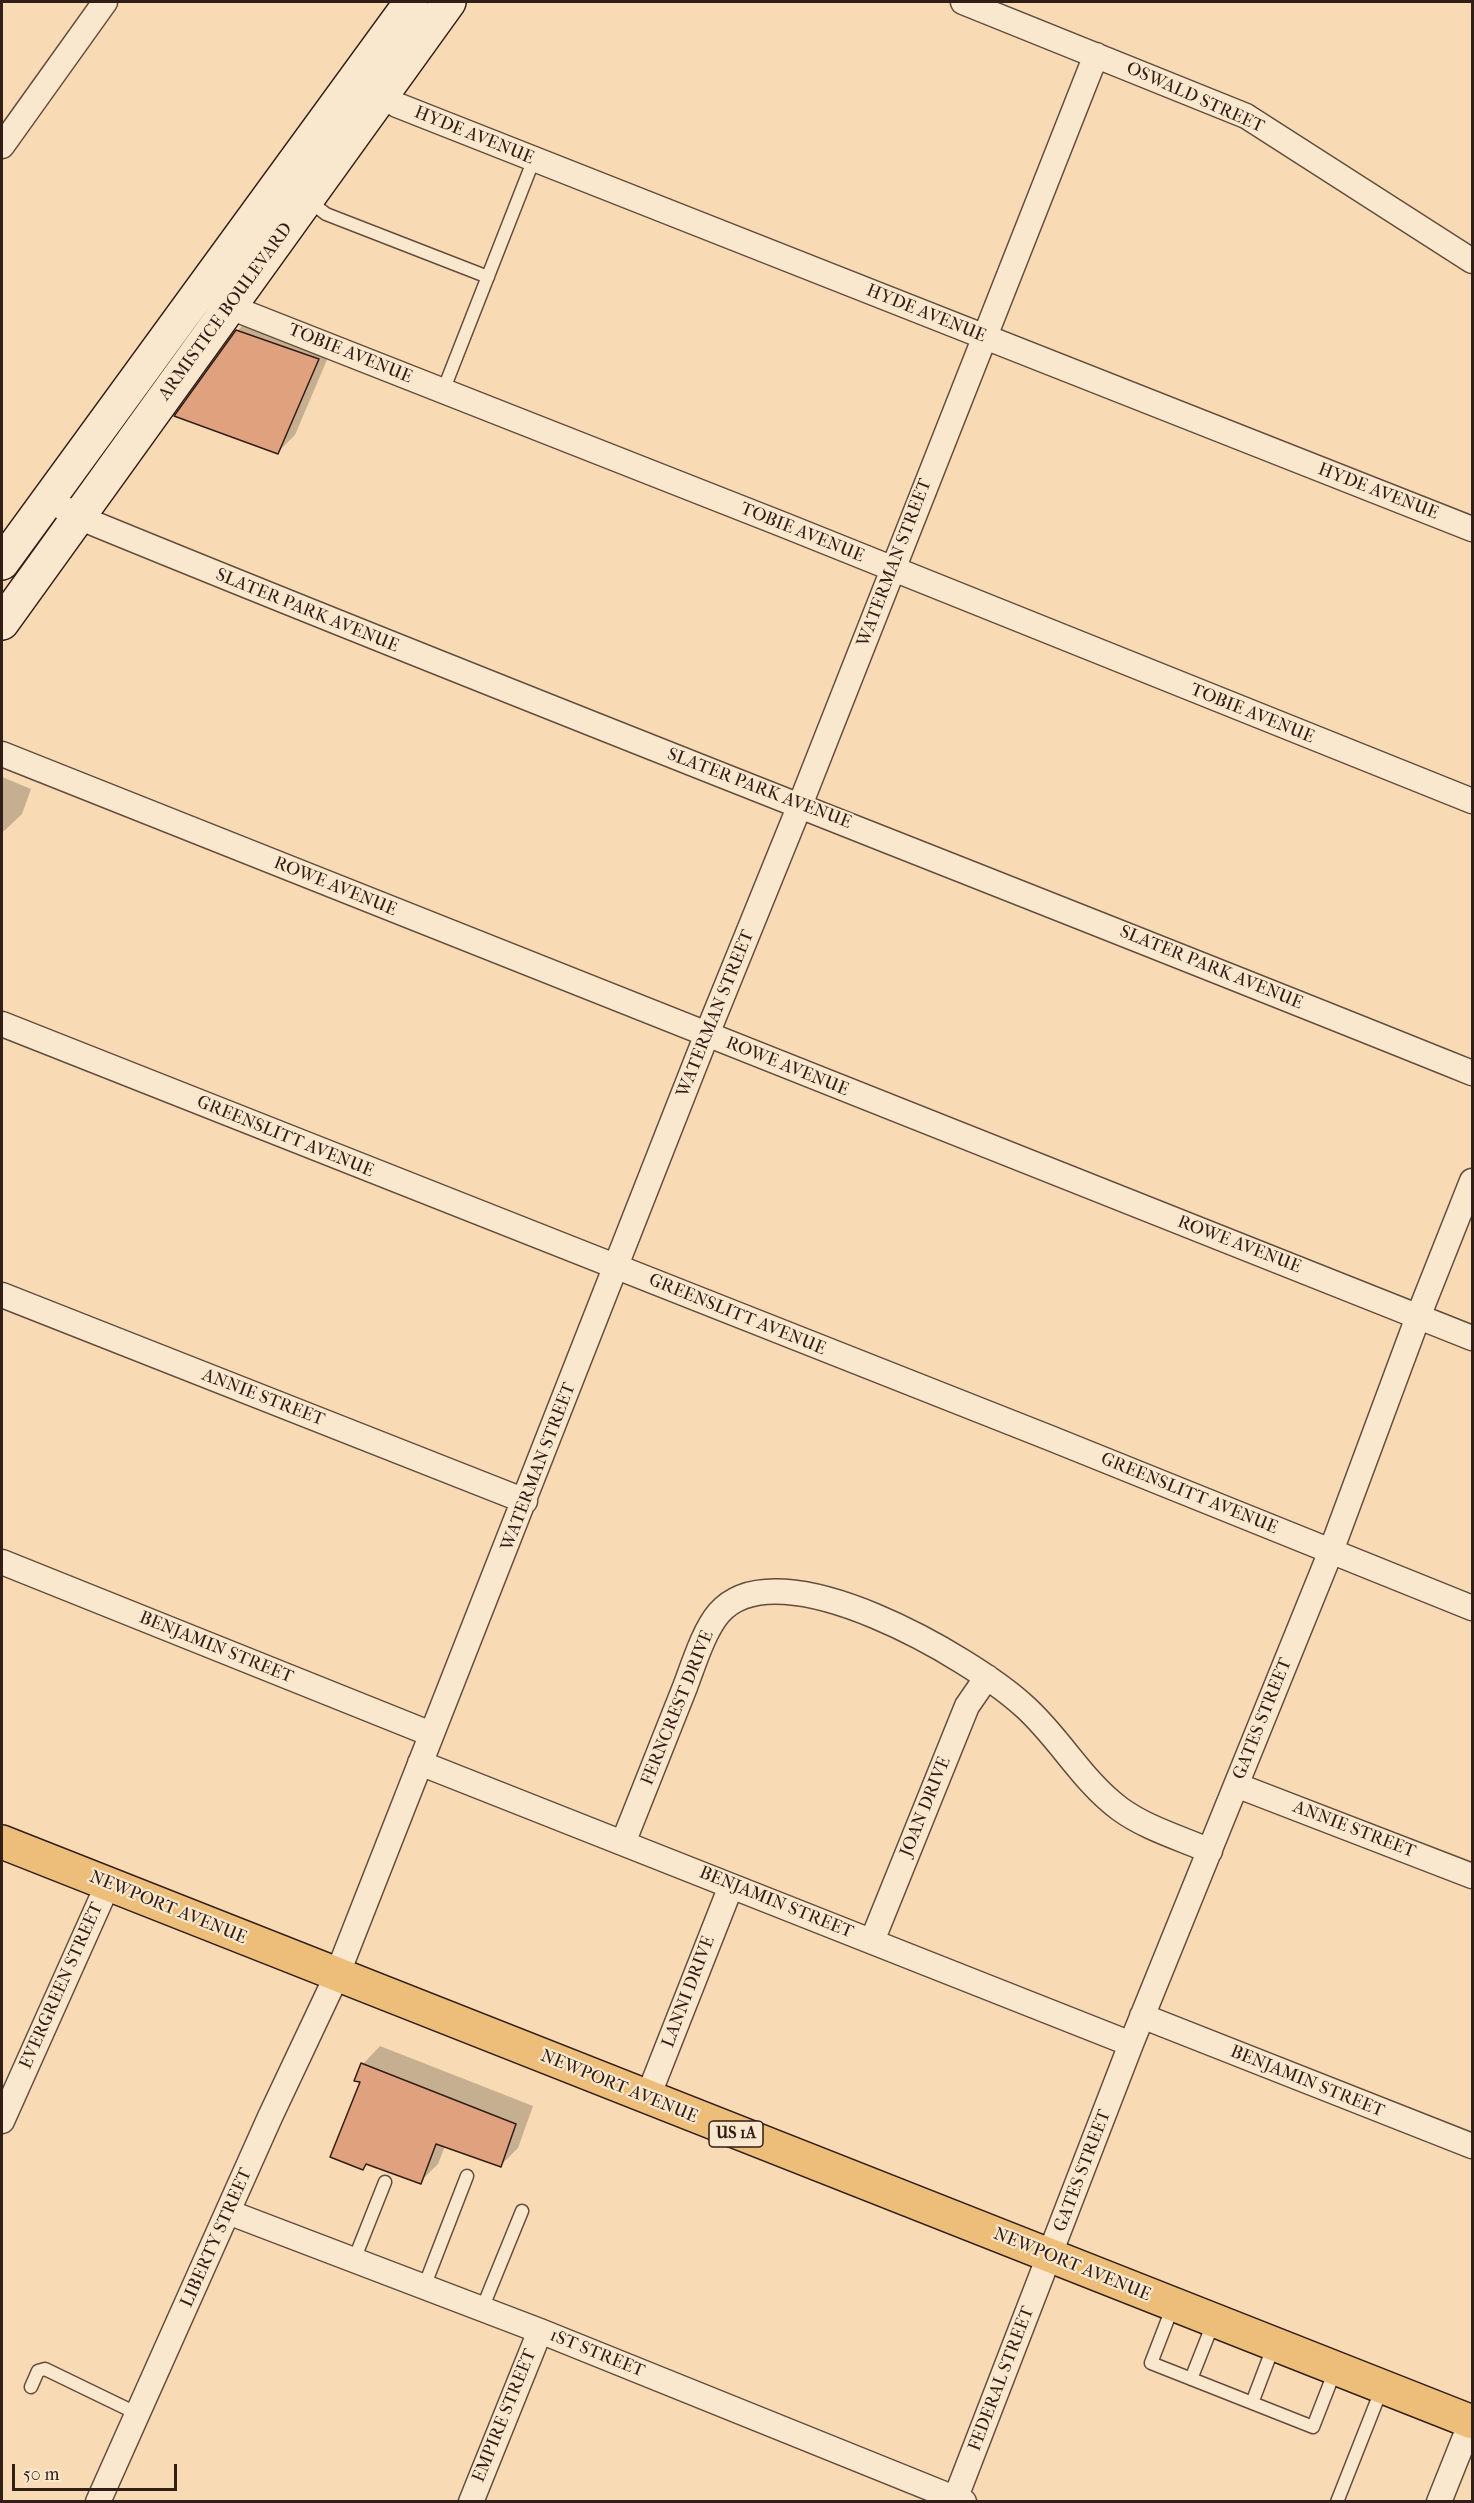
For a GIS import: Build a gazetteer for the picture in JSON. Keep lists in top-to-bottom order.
{
  "streets": {
    "main road": ["ARMISTICE BOULEVARD", "NEWPORT AVENUE", "US 1A"],
    "street": [
      "OSWALD STREET",
      "HYDE AVENUE",
      "TOBIE AVENUE",
      "WATERMAN STREET",
      "SLATER PARK AVENUE",
      "ROWE AVENUE",
      "GREENSLITT AVENUE",
      "ANNIE STREET",
      "BENJAMIN STREET",
      "FERNCREST DRIVE",
      "GATES STREET",
      "JOAN DRIVE",
      "EVERGREEN STREET",
      "LANNI DRIVE",
      "LIBERTY STREET",
      "1ST STREET",
      "FEDERAL STREET",
      "EMPIRE STREET"
    ]
  },
  "crossings": [
    ["OSWALD STREET", "WATERMAN STREET"],
    ["HYDE AVENUE", "ARMISTICE BOULEVARD"],
    ["HYDE AVENUE", "WATERMAN STREET"],
    ["ARMISTICE BOULEVARD", "TOBIE AVENUE"],
    ["ARMISTICE BOULEVARD", "SLATER PARK AVENUE"],
    ["TOBIE AVENUE", "WATERMAN STREET"],
    ["WATERMAN STREET", "SLATER PARK AVENUE"],
    ["WATERMAN STREET", "ROWE AVENUE"],
    ["WATERMAN STREET", "GREENSLITT AVENUE"],
    ["WATERMAN STREET", "ANNIE STREET"],
    ["WATERMAN STREET", "BENJAMIN STREET"],
    ["WATERMAN STREET", "NEWPORT AVENUE"],
    ["WATERMAN STREET", "LIBERTY STREET"],
    ["ROWE AVENUE", "GATES STREET"],
    ["GREENSLITT AVENUE", "GATES STREET"],
    ["ANNIE STREET", "GATES STREET"],
    ["BENJAMIN STREET", "FERNCREST DRIVE"],
    ["BENJAMIN STREET", "GATES STREET"],
    ["BENJAMIN STREET", "JOAN DRIVE"],
    ["BENJAMIN STREET", "LANNI DRIVE"],
    ["FERNCREST DRIVE", "GATES STREET"],
    ["FERNCREST DRIVE", "JOAN DRIVE"],
    ["GATES STREET", "NEWPORT AVENUE"],
    ["GATES STREET", "FEDERAL STREET"],
    ["NEWPORT AVENUE", "EVERGREEN STREET"],
    ["NEWPORT AVENUE", "LANNI DRIVE"],
    ["NEWPORT AVENUE", "LIBERTY STREET"],
    ["NEWPORT AVENUE", "FEDERAL STREET"],
    ["LIBERTY STREET", "1ST STREET"],
    ["1ST STREET", "FEDERAL STREET"],
    ["1ST STREET", "EMPIRE STREET"]
  ],
  "scale_bar": "50 m"
}
